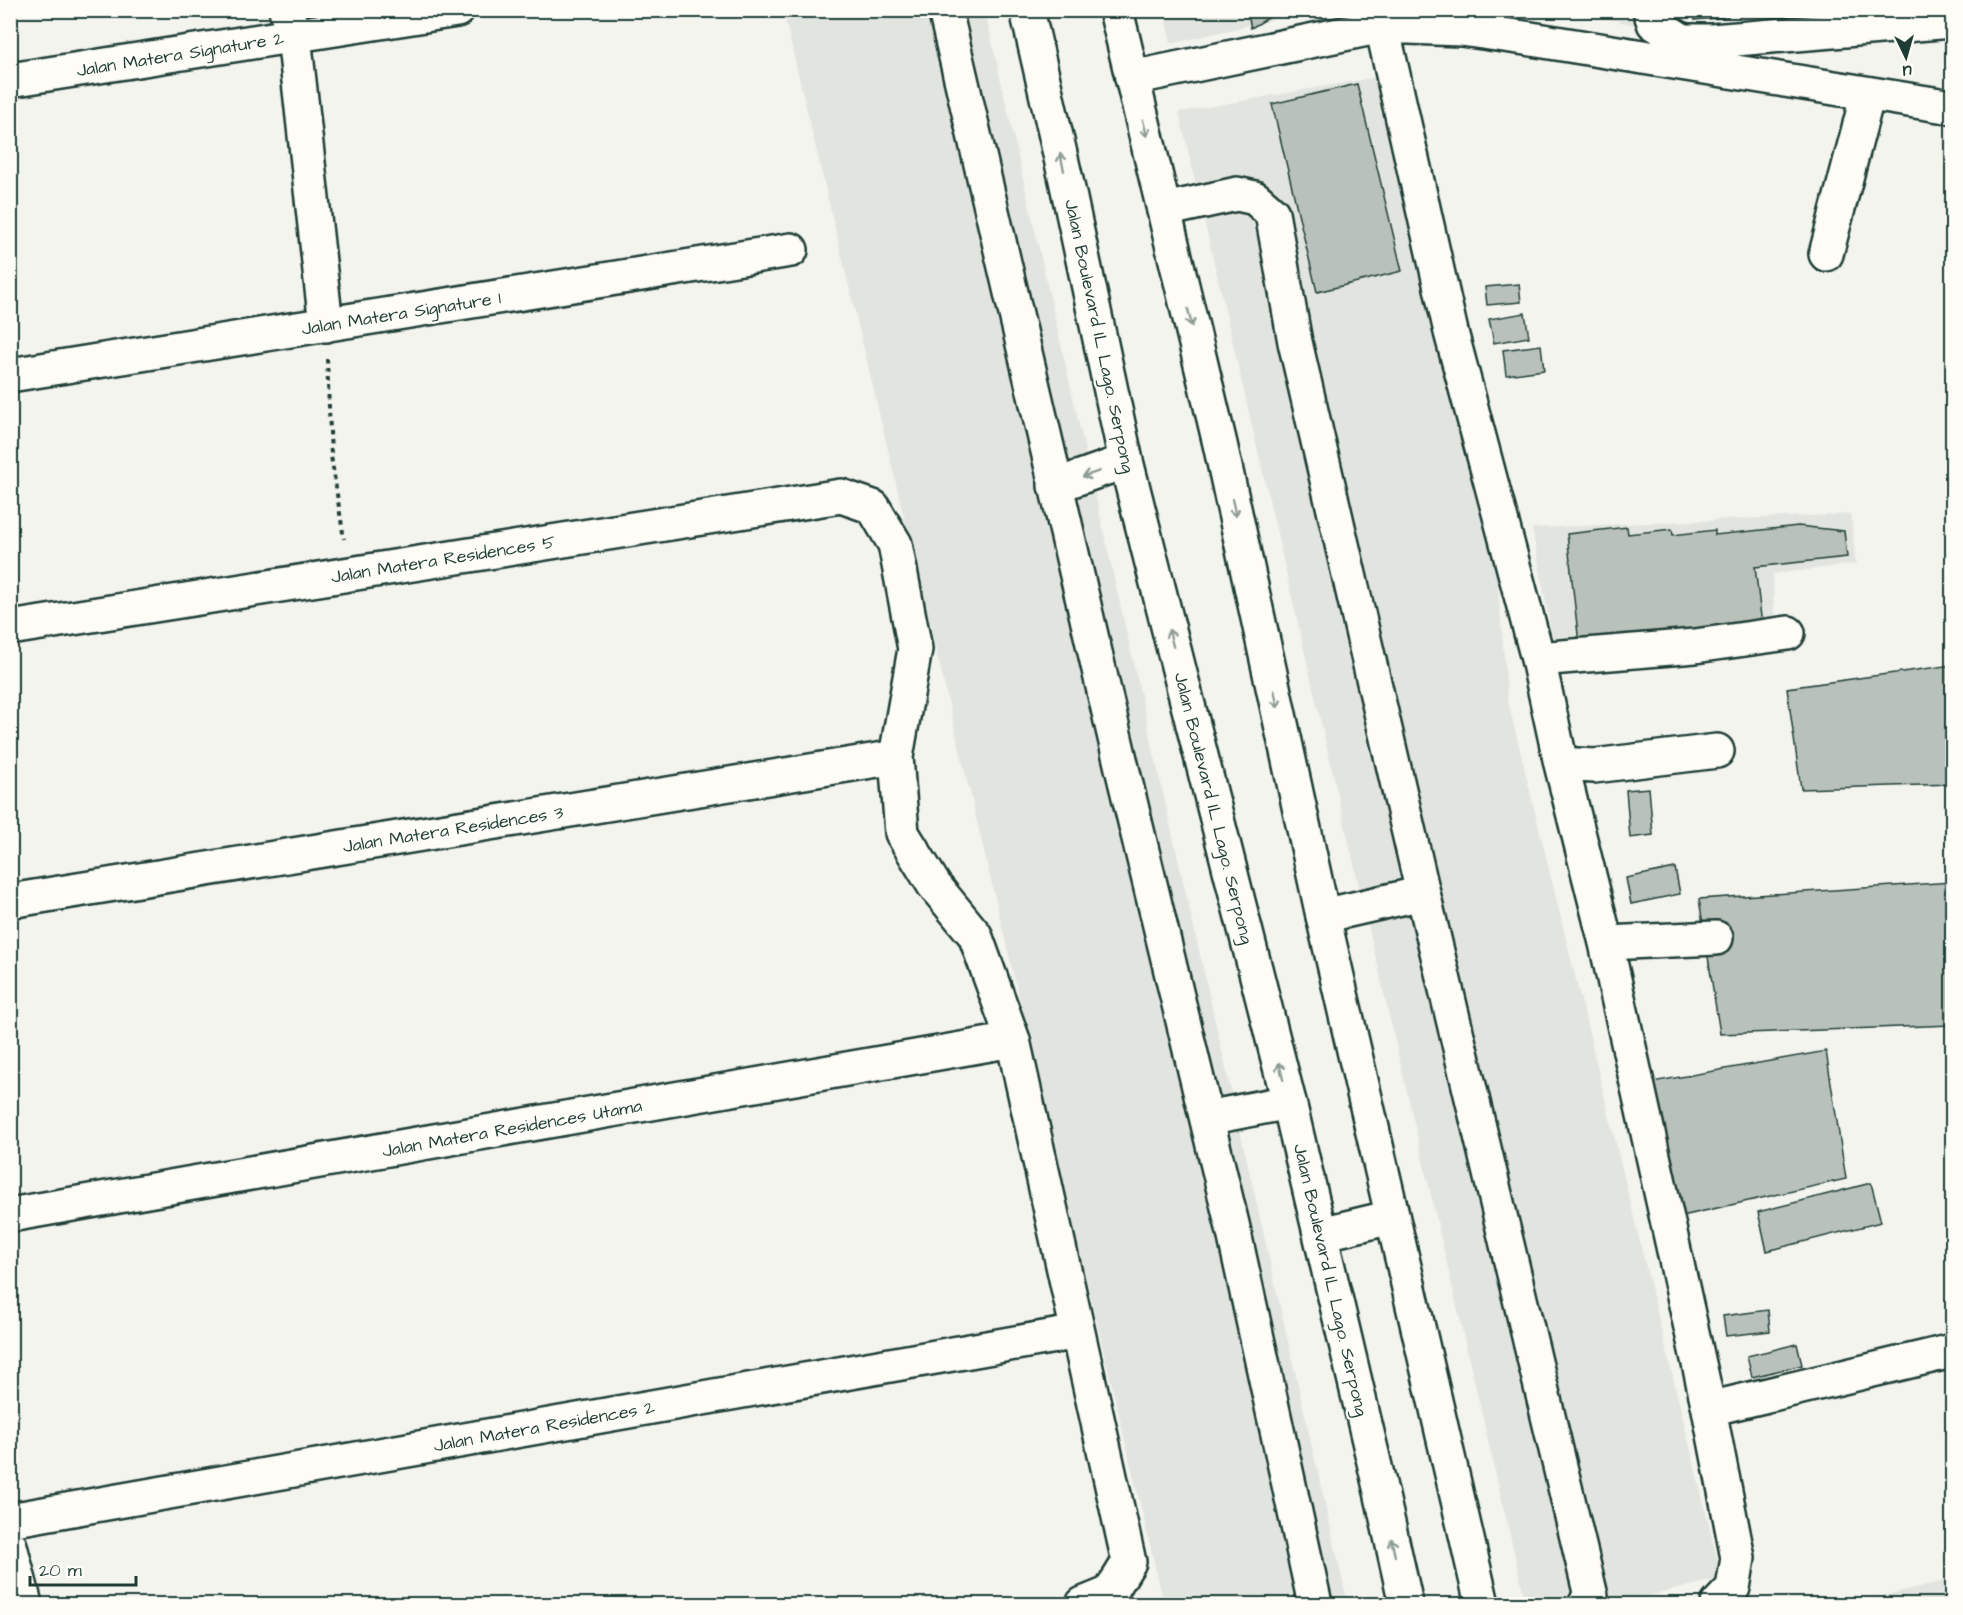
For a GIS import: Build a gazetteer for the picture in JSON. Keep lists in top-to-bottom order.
{
  "streets": {
    "street": [
      "Jalan Matera Signature 2",
      "Jalan Matera Signature 1",
      "Jalan Boulevard IL Lago. Serpong",
      "Jalan Matera Residences 5",
      "Jalan Matera Residences 3",
      "Jalan Matera Residences Utama",
      "Jalan Matera Residences 2"
    ]
  },
  "crossings": [
    ["Jalan Matera Residences 5", "Jalan Matera Residences 3"]
  ],
  "scale_bar": "20 m",
  "north": "bottom"
}
